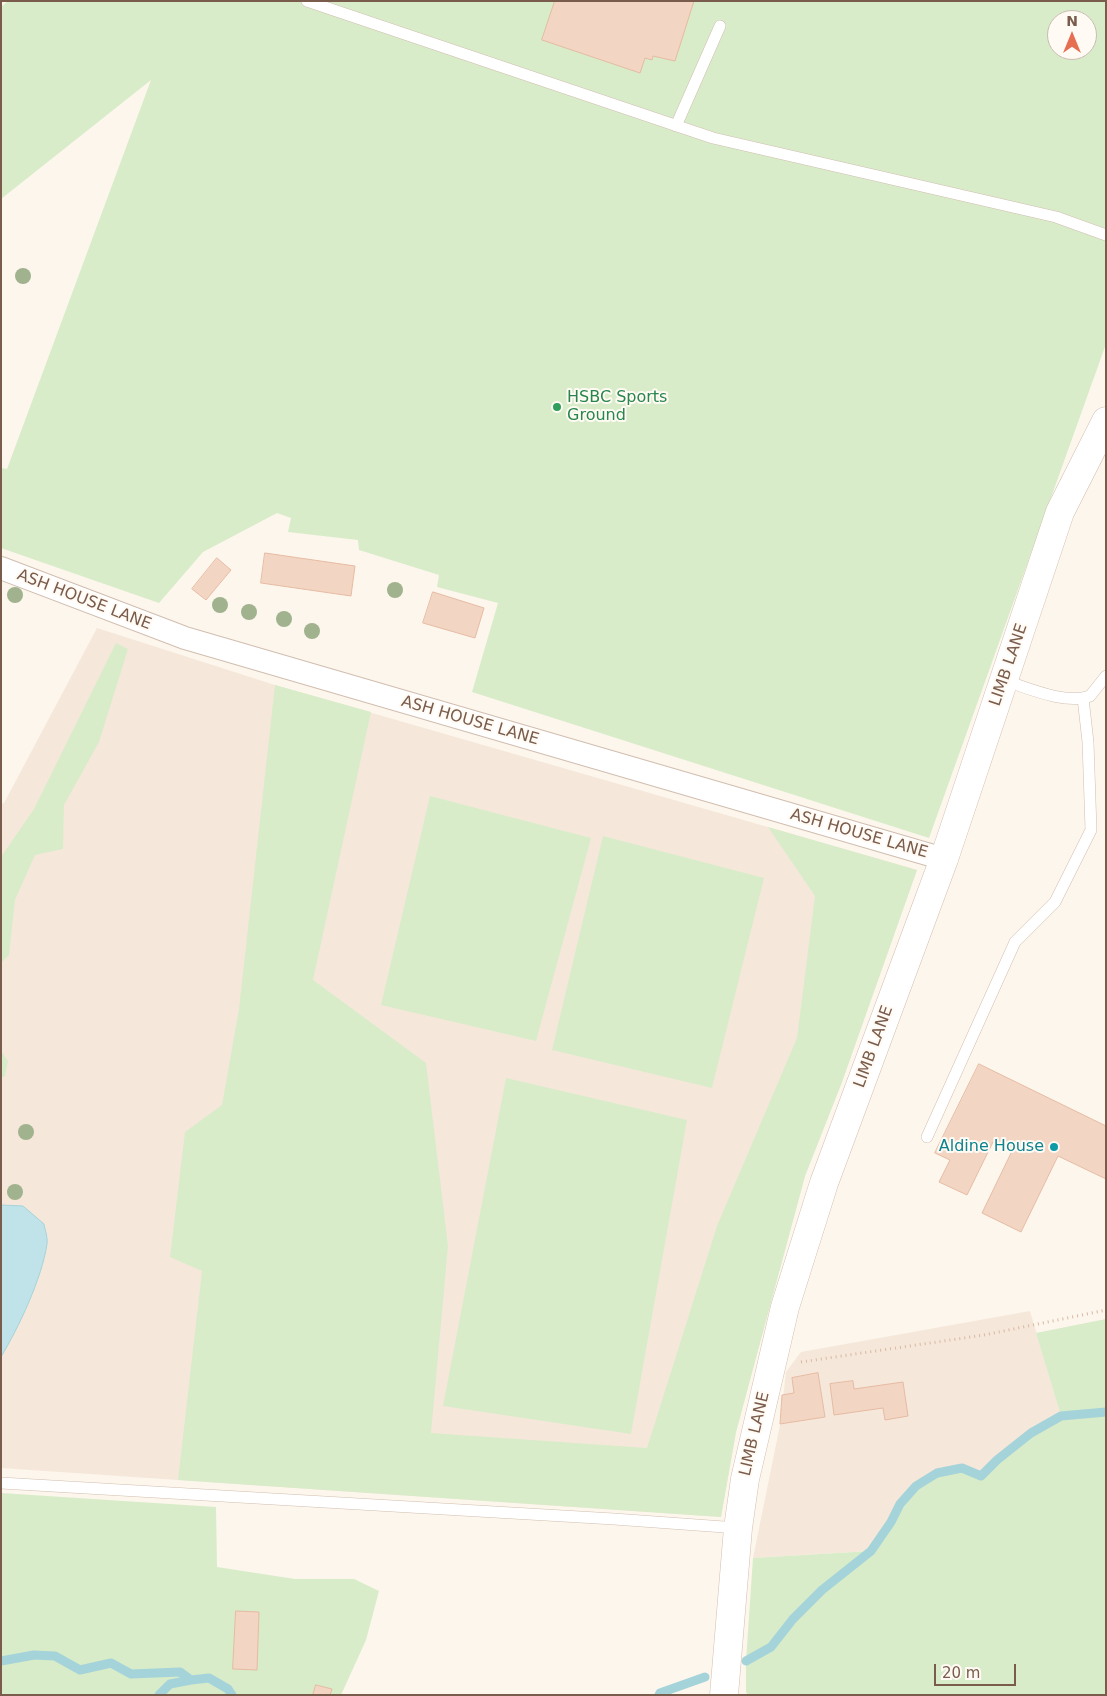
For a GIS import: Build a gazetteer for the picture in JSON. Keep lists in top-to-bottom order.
{
  "streets": {
    "street": ["ASH HOUSE LANE", "LIMB LANE"]
  },
  "crossings": [
    ["ASH HOUSE LANE", "LIMB LANE"]
  ],
  "places": ["HSBC Sports Ground", "Aldine House"],
  "scale_bar": "20 m",
  "north": "top"
}
